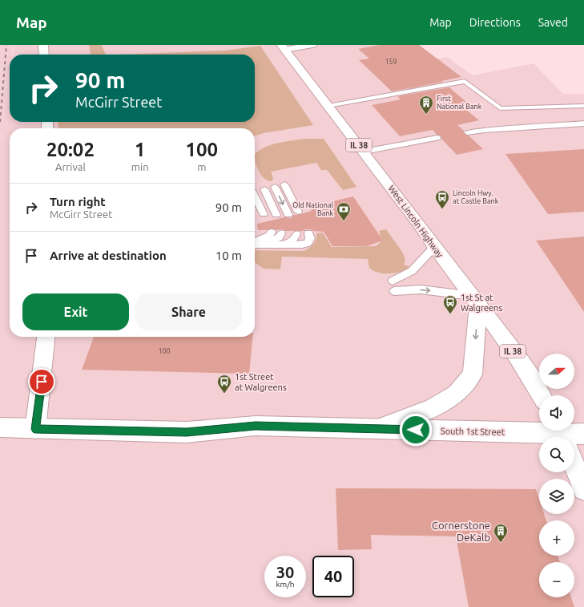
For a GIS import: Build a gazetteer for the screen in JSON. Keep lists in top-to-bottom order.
{
  "streets": {
    "main road": ["IL 38", "West Lincoln Highway", "South 1st Street"]
  },
  "places": {
    "building": ["First National Bank", "Cornerstone DeKalb"],
    "bus stop": ["Lincoln Hwy. at Castle Bank", "1st St at Walgreens", "1st Street at Walgreens"],
    "bank": ["Old National Bank"]
  },
  "house_numbers": ["159", "100"],
  "north": "right",
  "page": {
    "header": "Map",
    "nav": ["Map", "Directions", "Saved"],
    "turn": ["90 m", "McGirr Street"],
    "eta": [
      "20:02",
      "Arrival",
      "1",
      "min",
      "100",
      "m"
    ],
    "list": [
      {
        "name": "Turn right",
        "note": "McGirr Street",
        "value": "90 m"
      },
      {
        "name": "Arrive at destination",
        "value": "10 m"
      }
    ],
    "buttons": ["Exit", "Share"],
    "map_buttons": ["+", "−"],
    "speed": "30 km/h",
    "limit": "40"
  }
}
